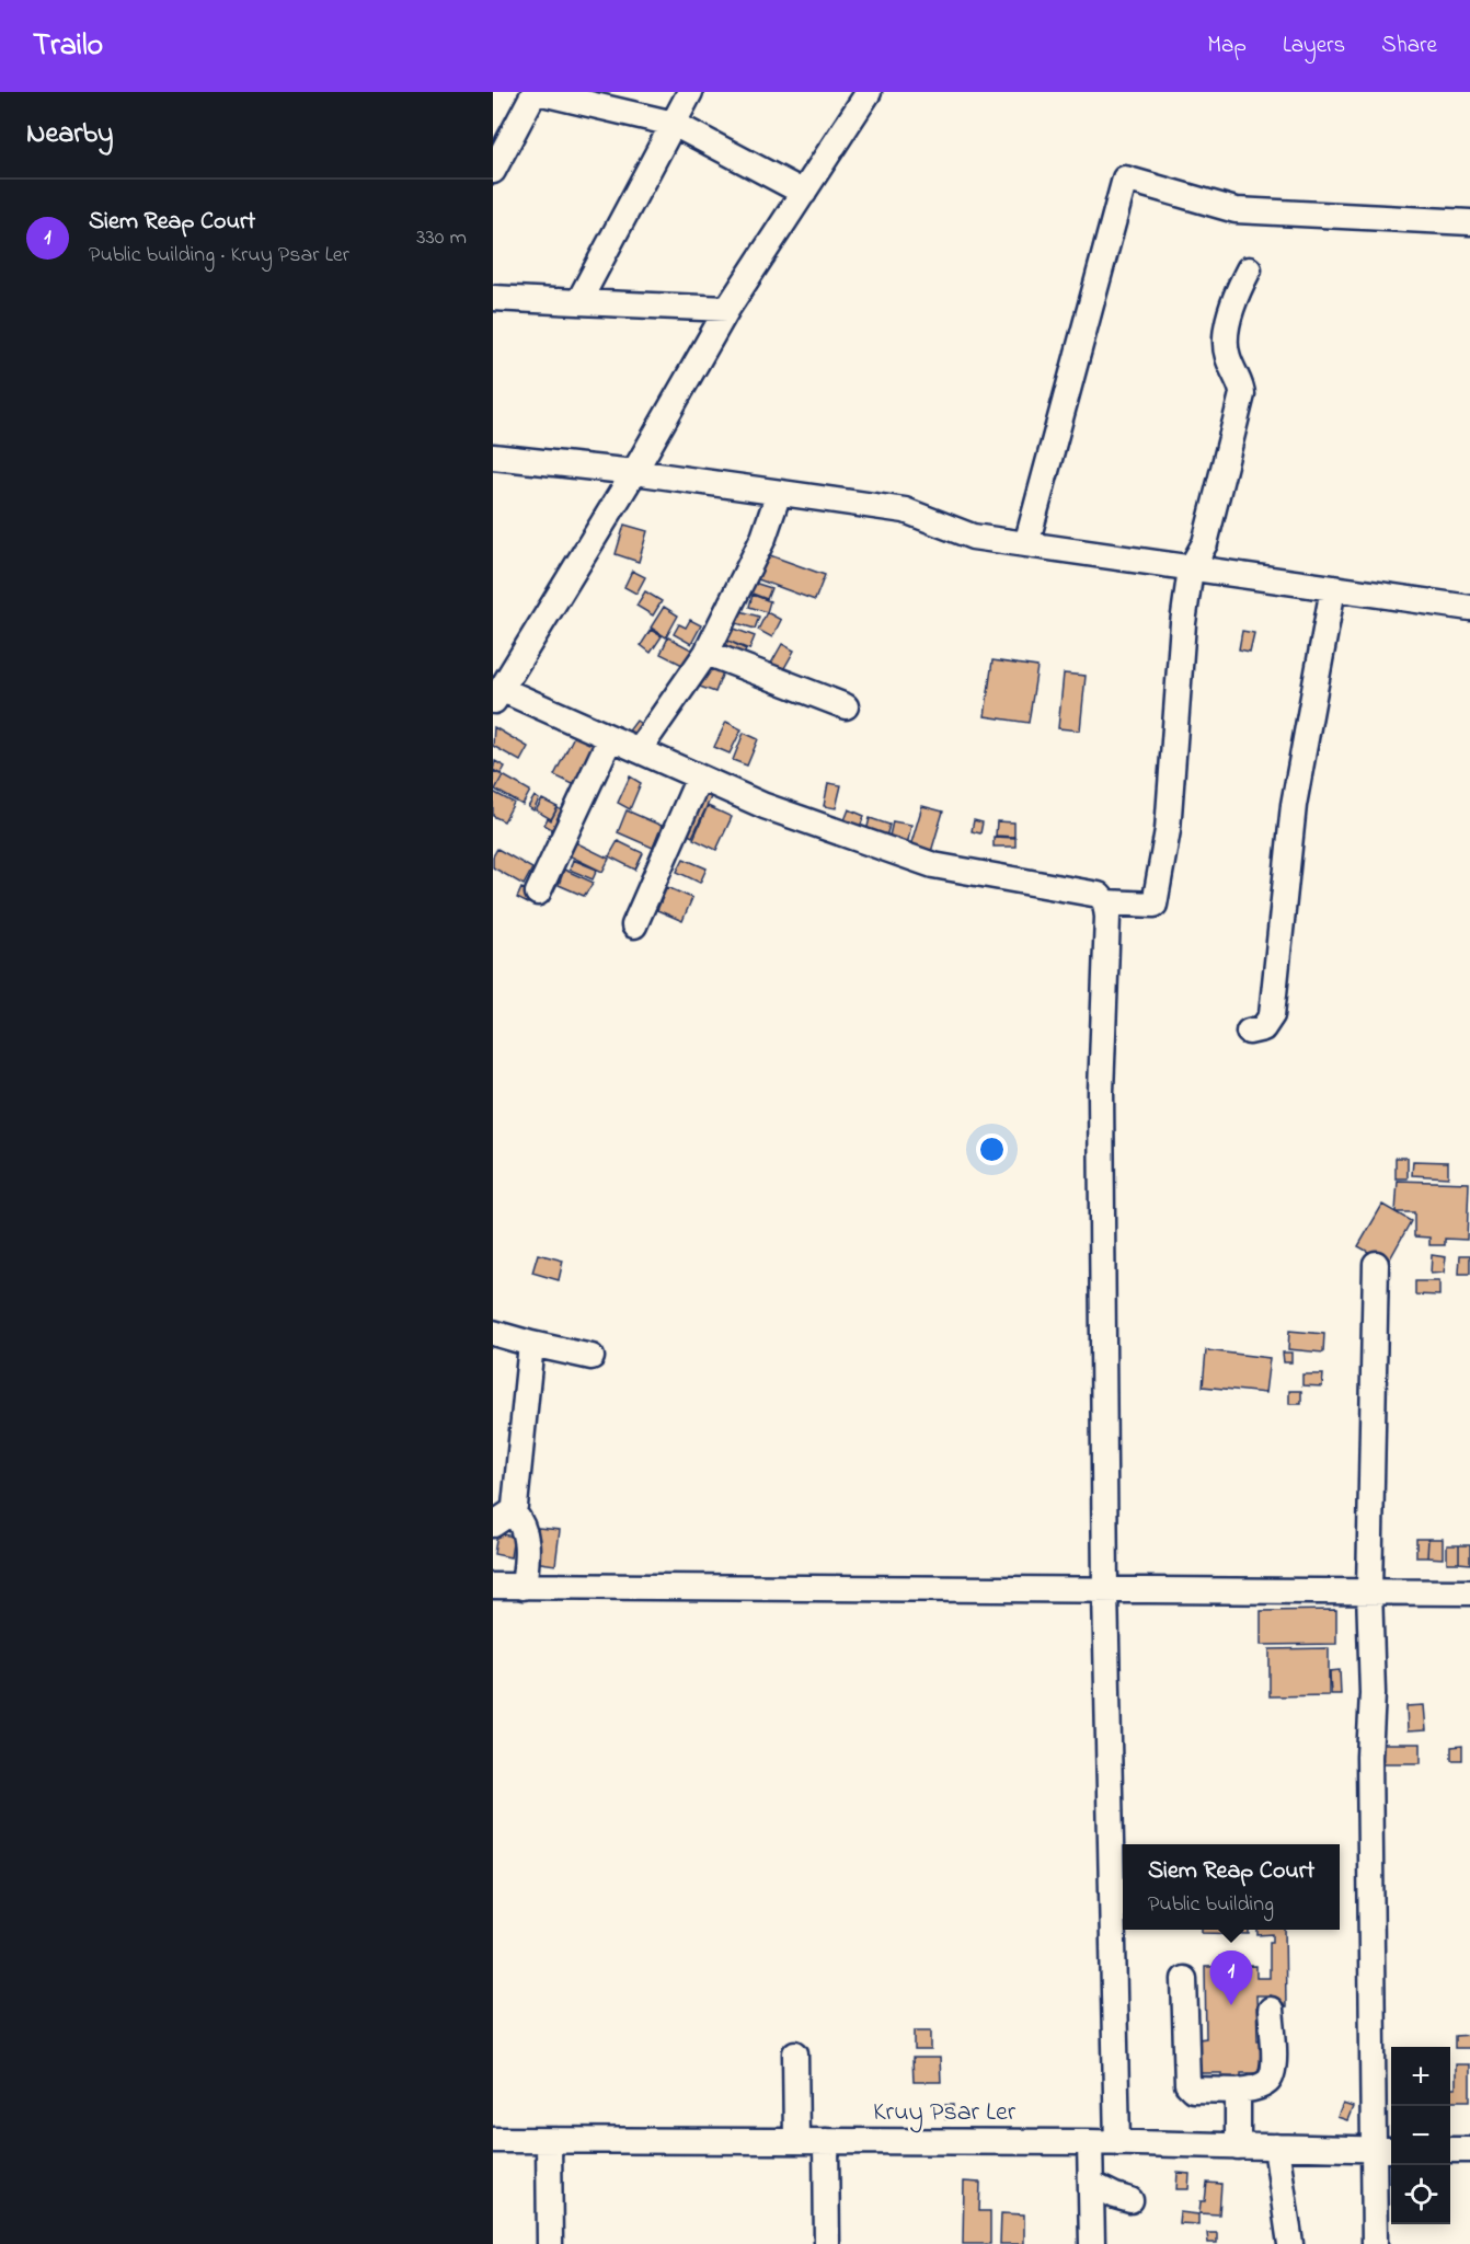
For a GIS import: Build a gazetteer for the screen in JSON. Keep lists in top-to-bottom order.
{
  "streets": {
    "street": ["Kruy Psar Ler"]
  },
  "page": {
    "header": "Trailo",
    "nav": ["Map", "Layers", "Share"],
    "heading": "Nearby",
    "list": [
      {
        "mark": "1",
        "name": "Siem Reap Court",
        "note": "Public building · Kruy Psar Ler",
        "value": "330 m"
      }
    ],
    "popup": ["Siem Reap Court", "Public building"],
    "pins": "1",
    "map_buttons": ["+", "−"]
  }
}
